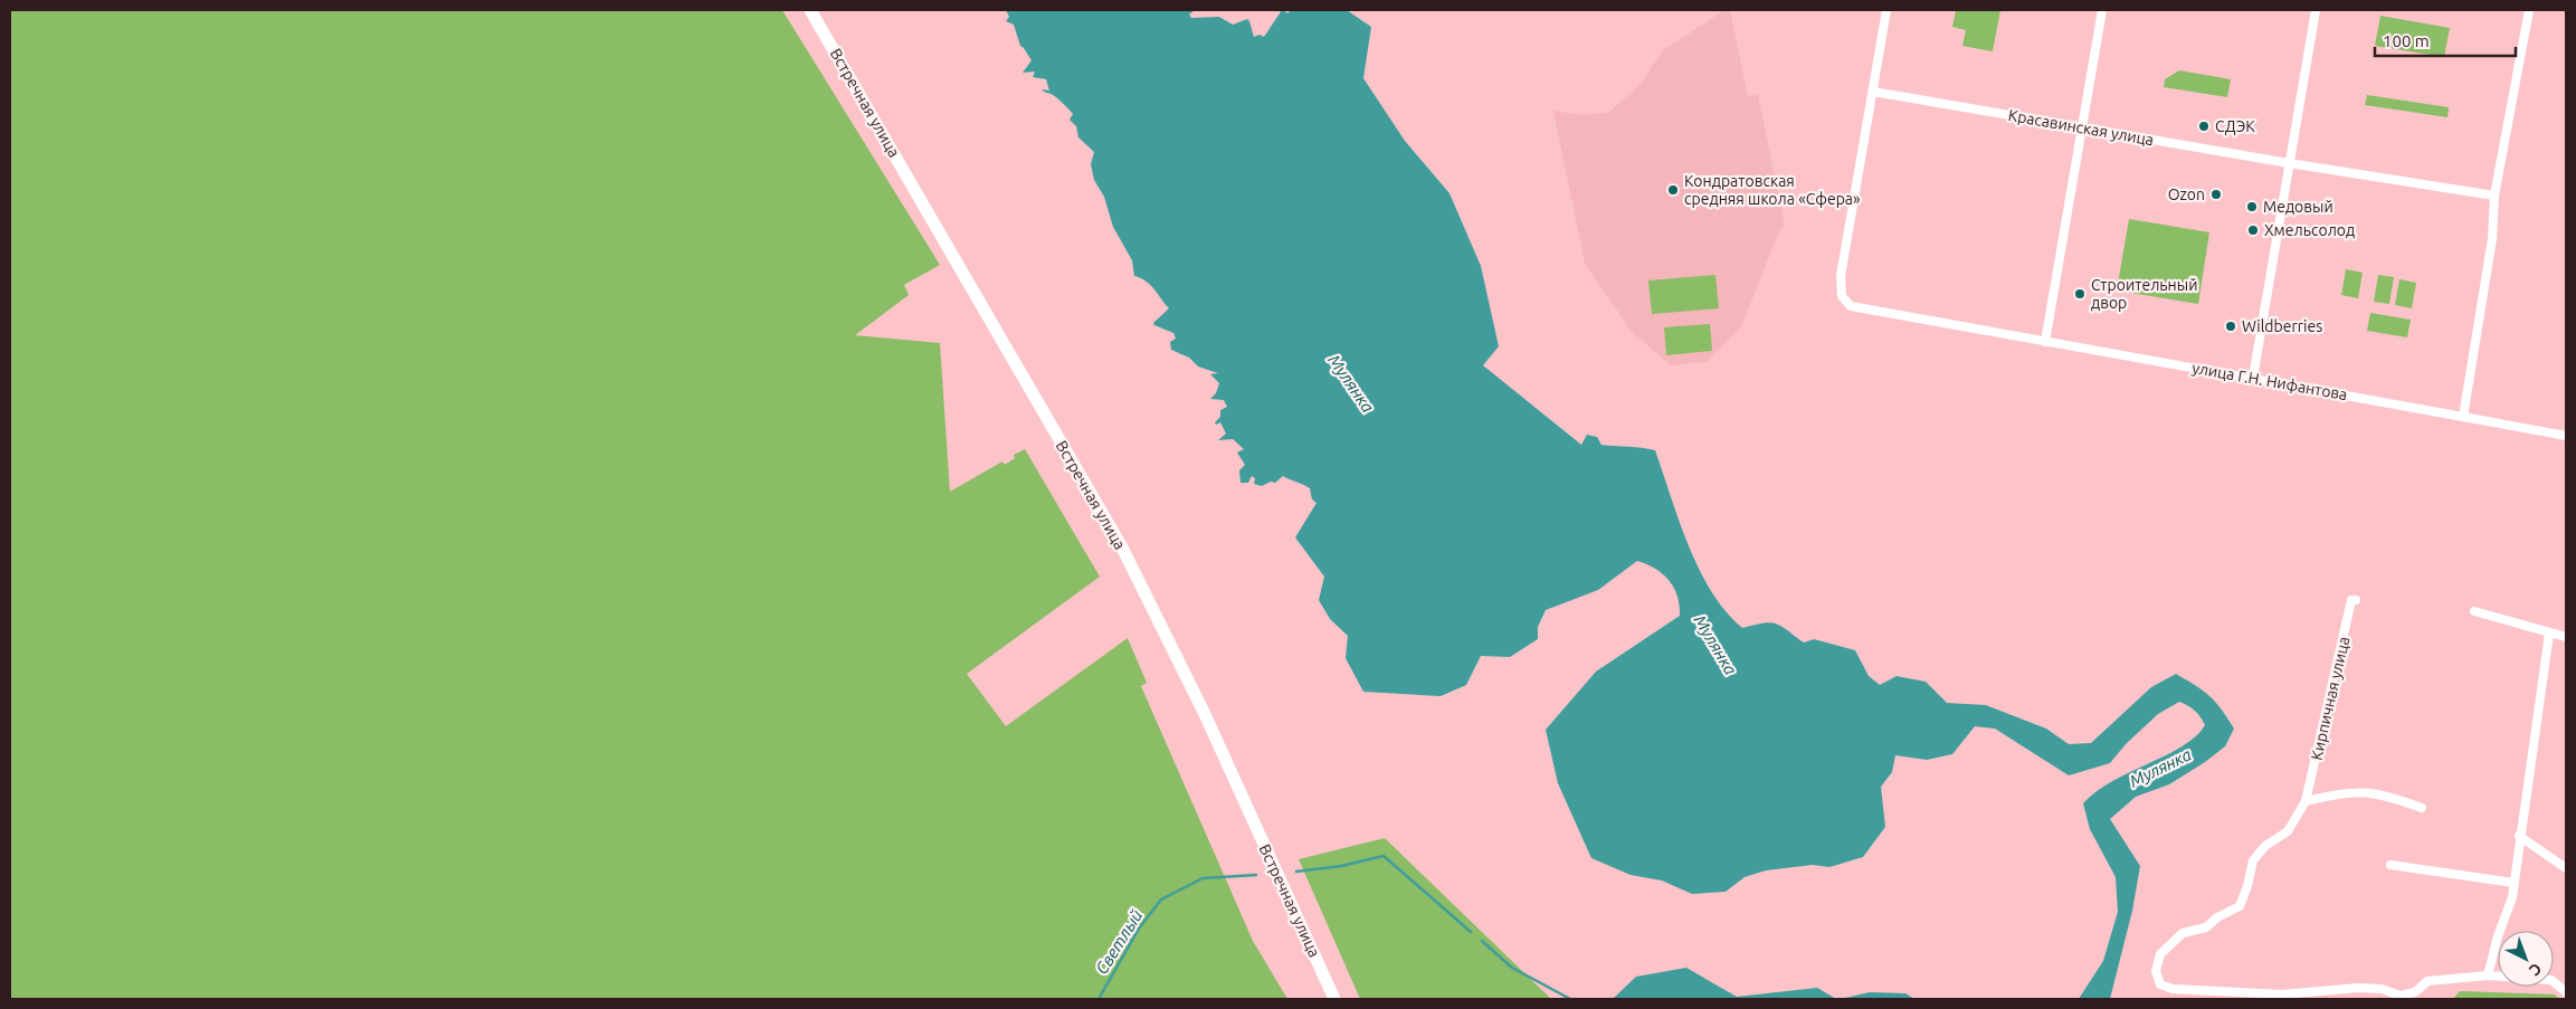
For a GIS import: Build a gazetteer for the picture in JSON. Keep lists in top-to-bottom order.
{
  "streets": {
    "main road": ["Встречная улица"],
    "street": ["Красавинская улица", "улица Г.Н. Нифантова", "Кирпичная улица"]
  },
  "crossings": [
    ["Красавинская улица", "улица Г.Н. Нифантова"]
  ],
  "water": ["Мулянка", "Светлый"],
  "places": [
    "СДЭК",
    "Кондратовская средняя школа «Сфера»",
    "Ozon",
    "Медовый",
    "Хмельсолод",
    "Строительный двор",
    "Wildberries"
  ],
  "scale_bar": "100 m",
  "north": "bottom right"
}
